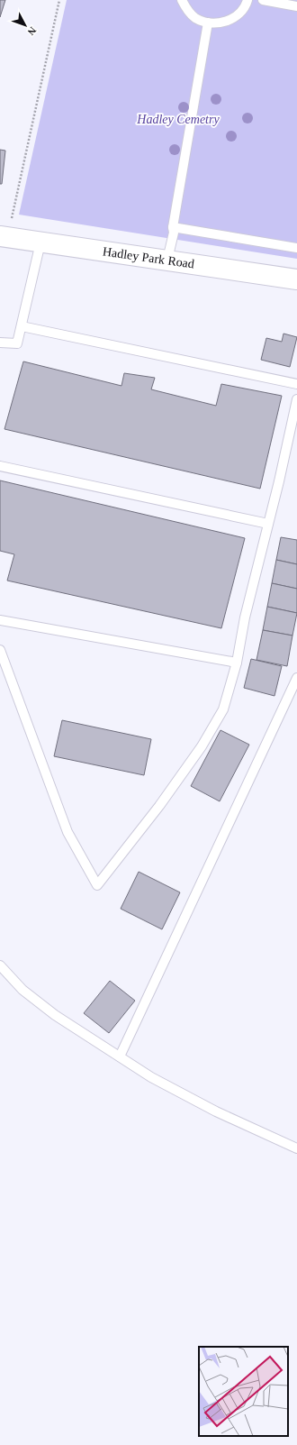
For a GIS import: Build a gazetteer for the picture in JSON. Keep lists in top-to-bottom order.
{
  "streets": {
    "street": ["Hadley Park Road"]
  },
  "parks": ["Hadley Cemetry"],
  "north": "bottom right"
}
